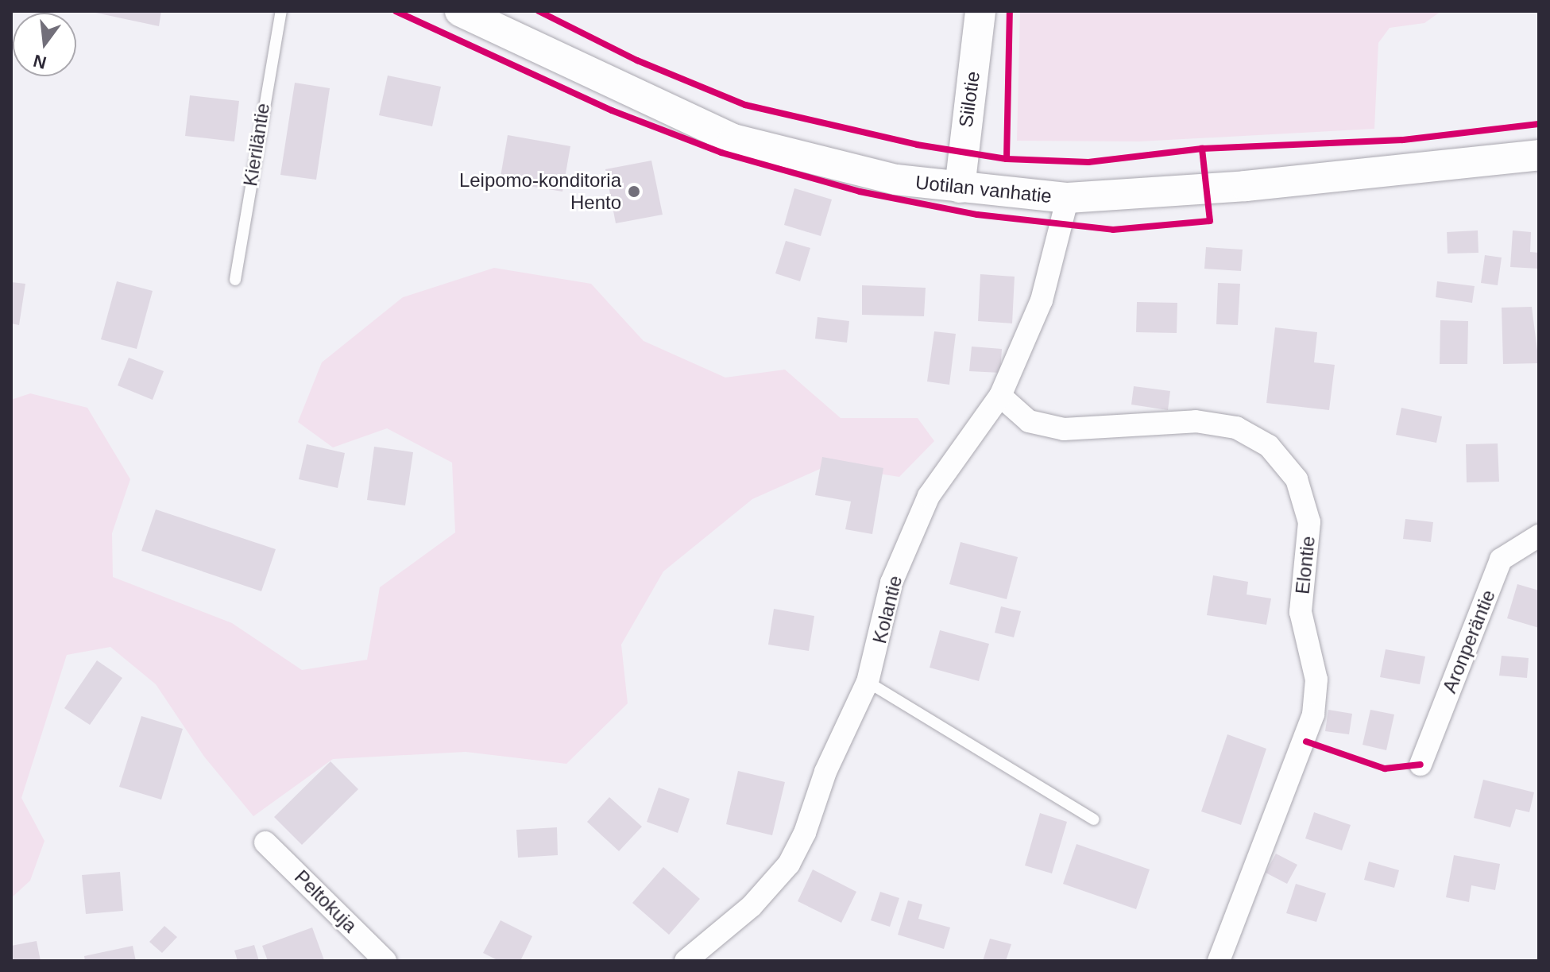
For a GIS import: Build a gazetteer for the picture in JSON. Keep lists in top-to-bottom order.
{
  "streets": {
    "main road": ["Siilotie", "Uotilan vanhatie"],
    "street": [
      "Elontie",
      "Kolantie",
      "Aronperäntie",
      "Peltokuja"
    ],
    "lane": ["Kieriläntie"]
  },
  "crossings": [
    ["Siilotie", "Uotilan vanhatie"],
    ["Uotilan vanhatie", "Kolantie"],
    ["Elontie", "Kolantie"]
  ],
  "places": ["Leipomo-konditoria Hento"],
  "north": "bottom"
}
